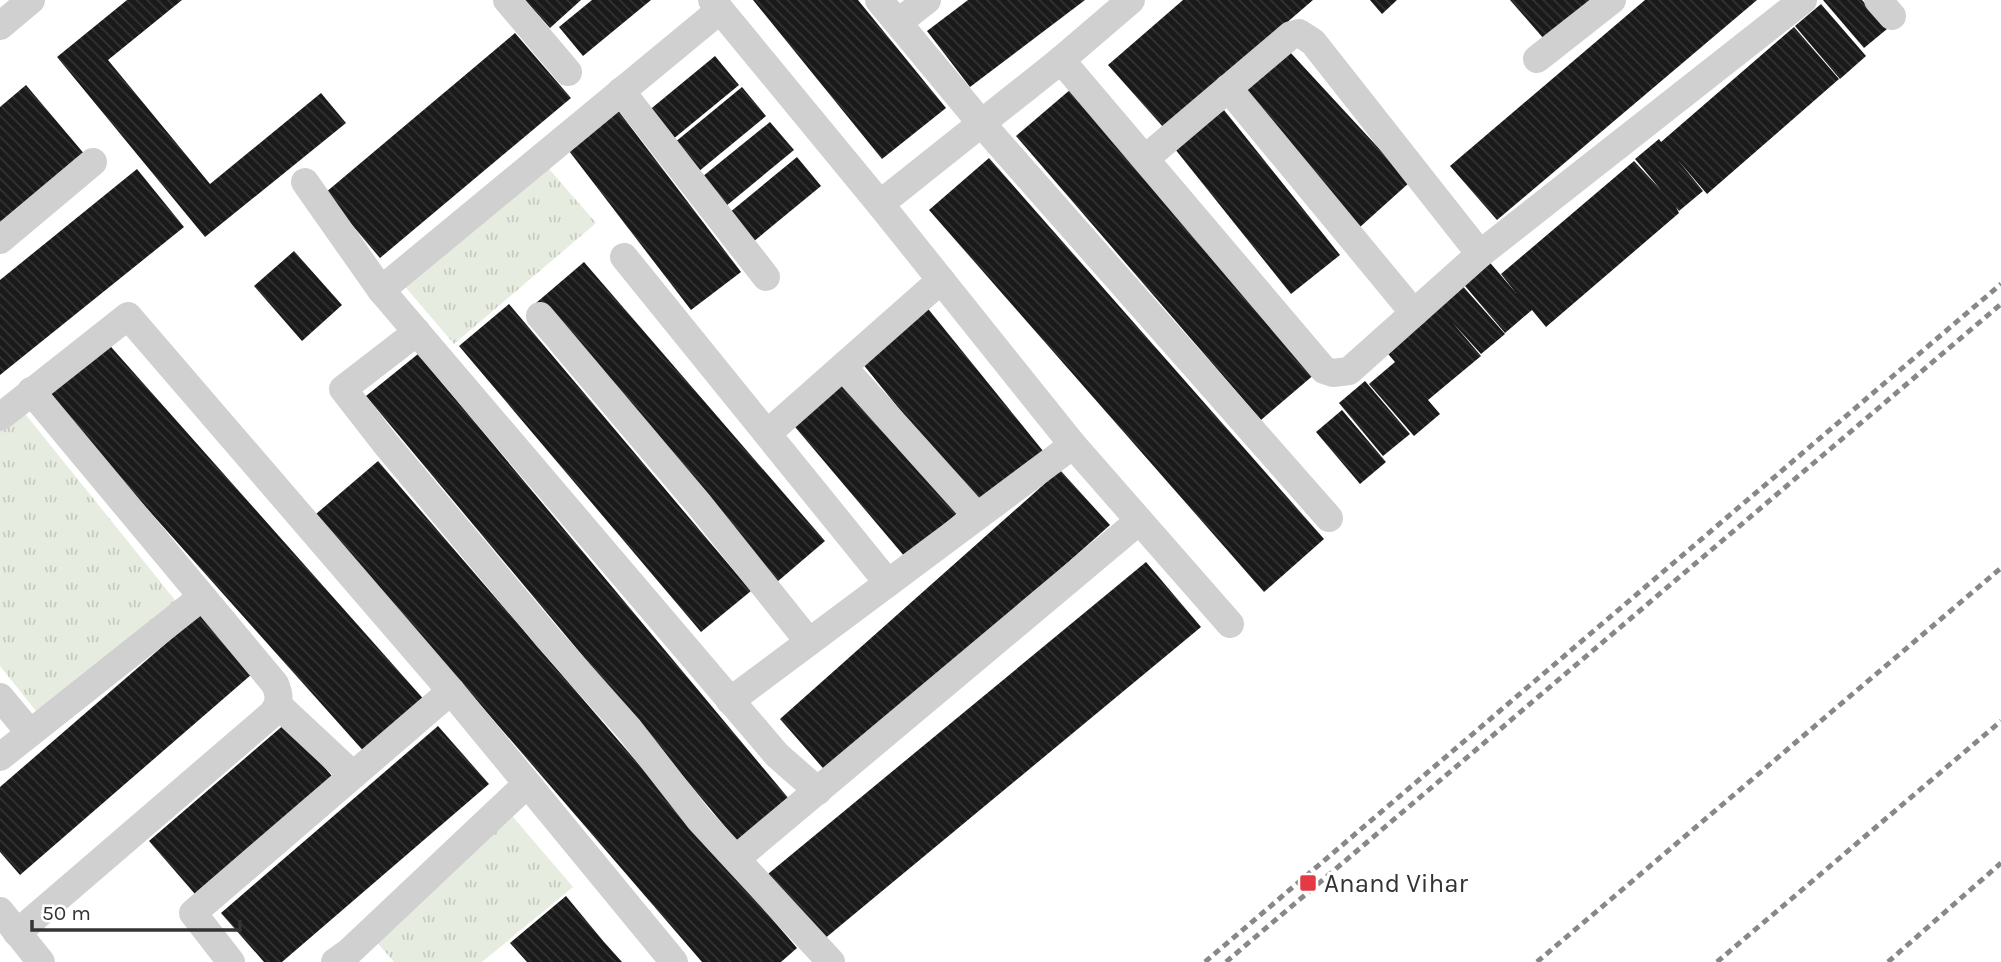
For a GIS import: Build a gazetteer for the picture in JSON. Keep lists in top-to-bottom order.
{
  "places": {
    "transit": ["Anand Vihar"]
  },
  "scale_bar": "50 m"
}
